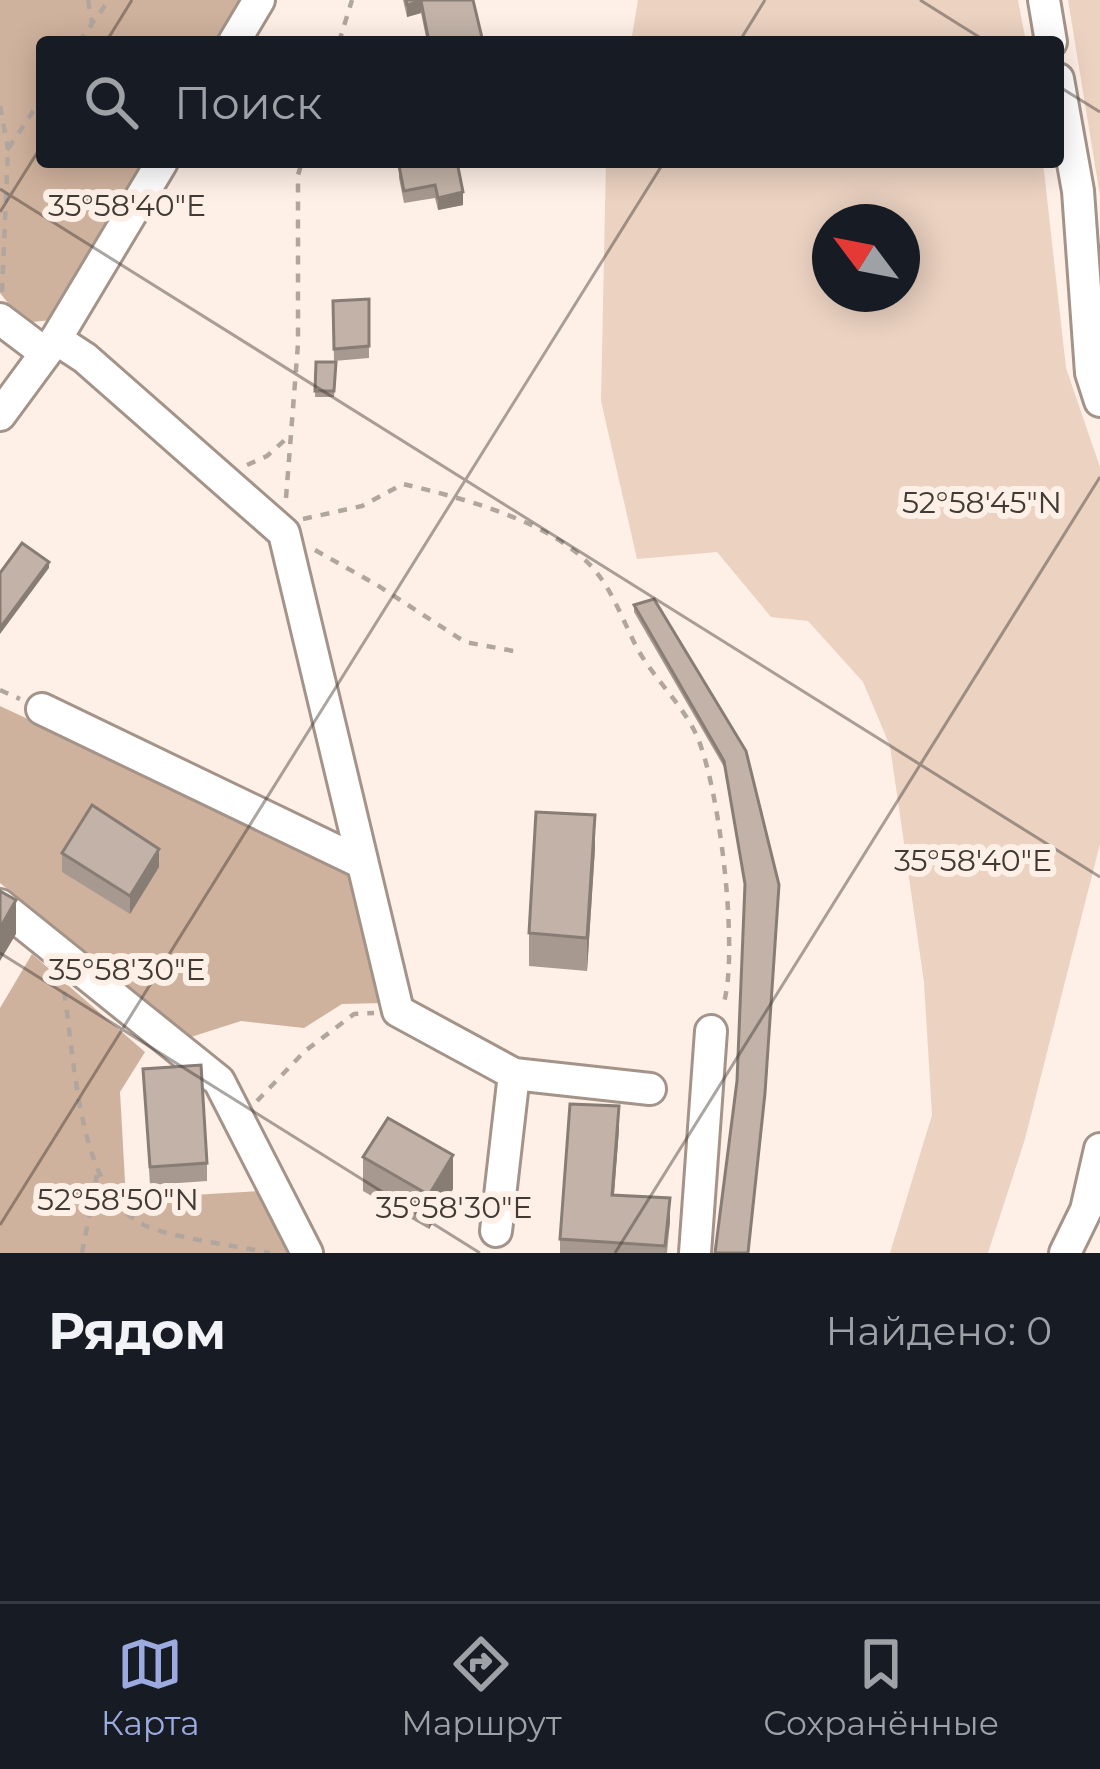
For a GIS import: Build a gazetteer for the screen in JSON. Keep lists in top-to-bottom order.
{
  "north": "top left",
  "page": {
    "search": "Поиск",
    "heading": ["Рядом", "Найдено: 0"],
    "nav": ["Карта", "Маршрут", "Сохранённые"]
  },
  "coordinates": [
    "35°58'40\"E",
    "52°58'45\"N",
    "35°58'30\"E",
    "52°58'50\"N"
  ]
}
